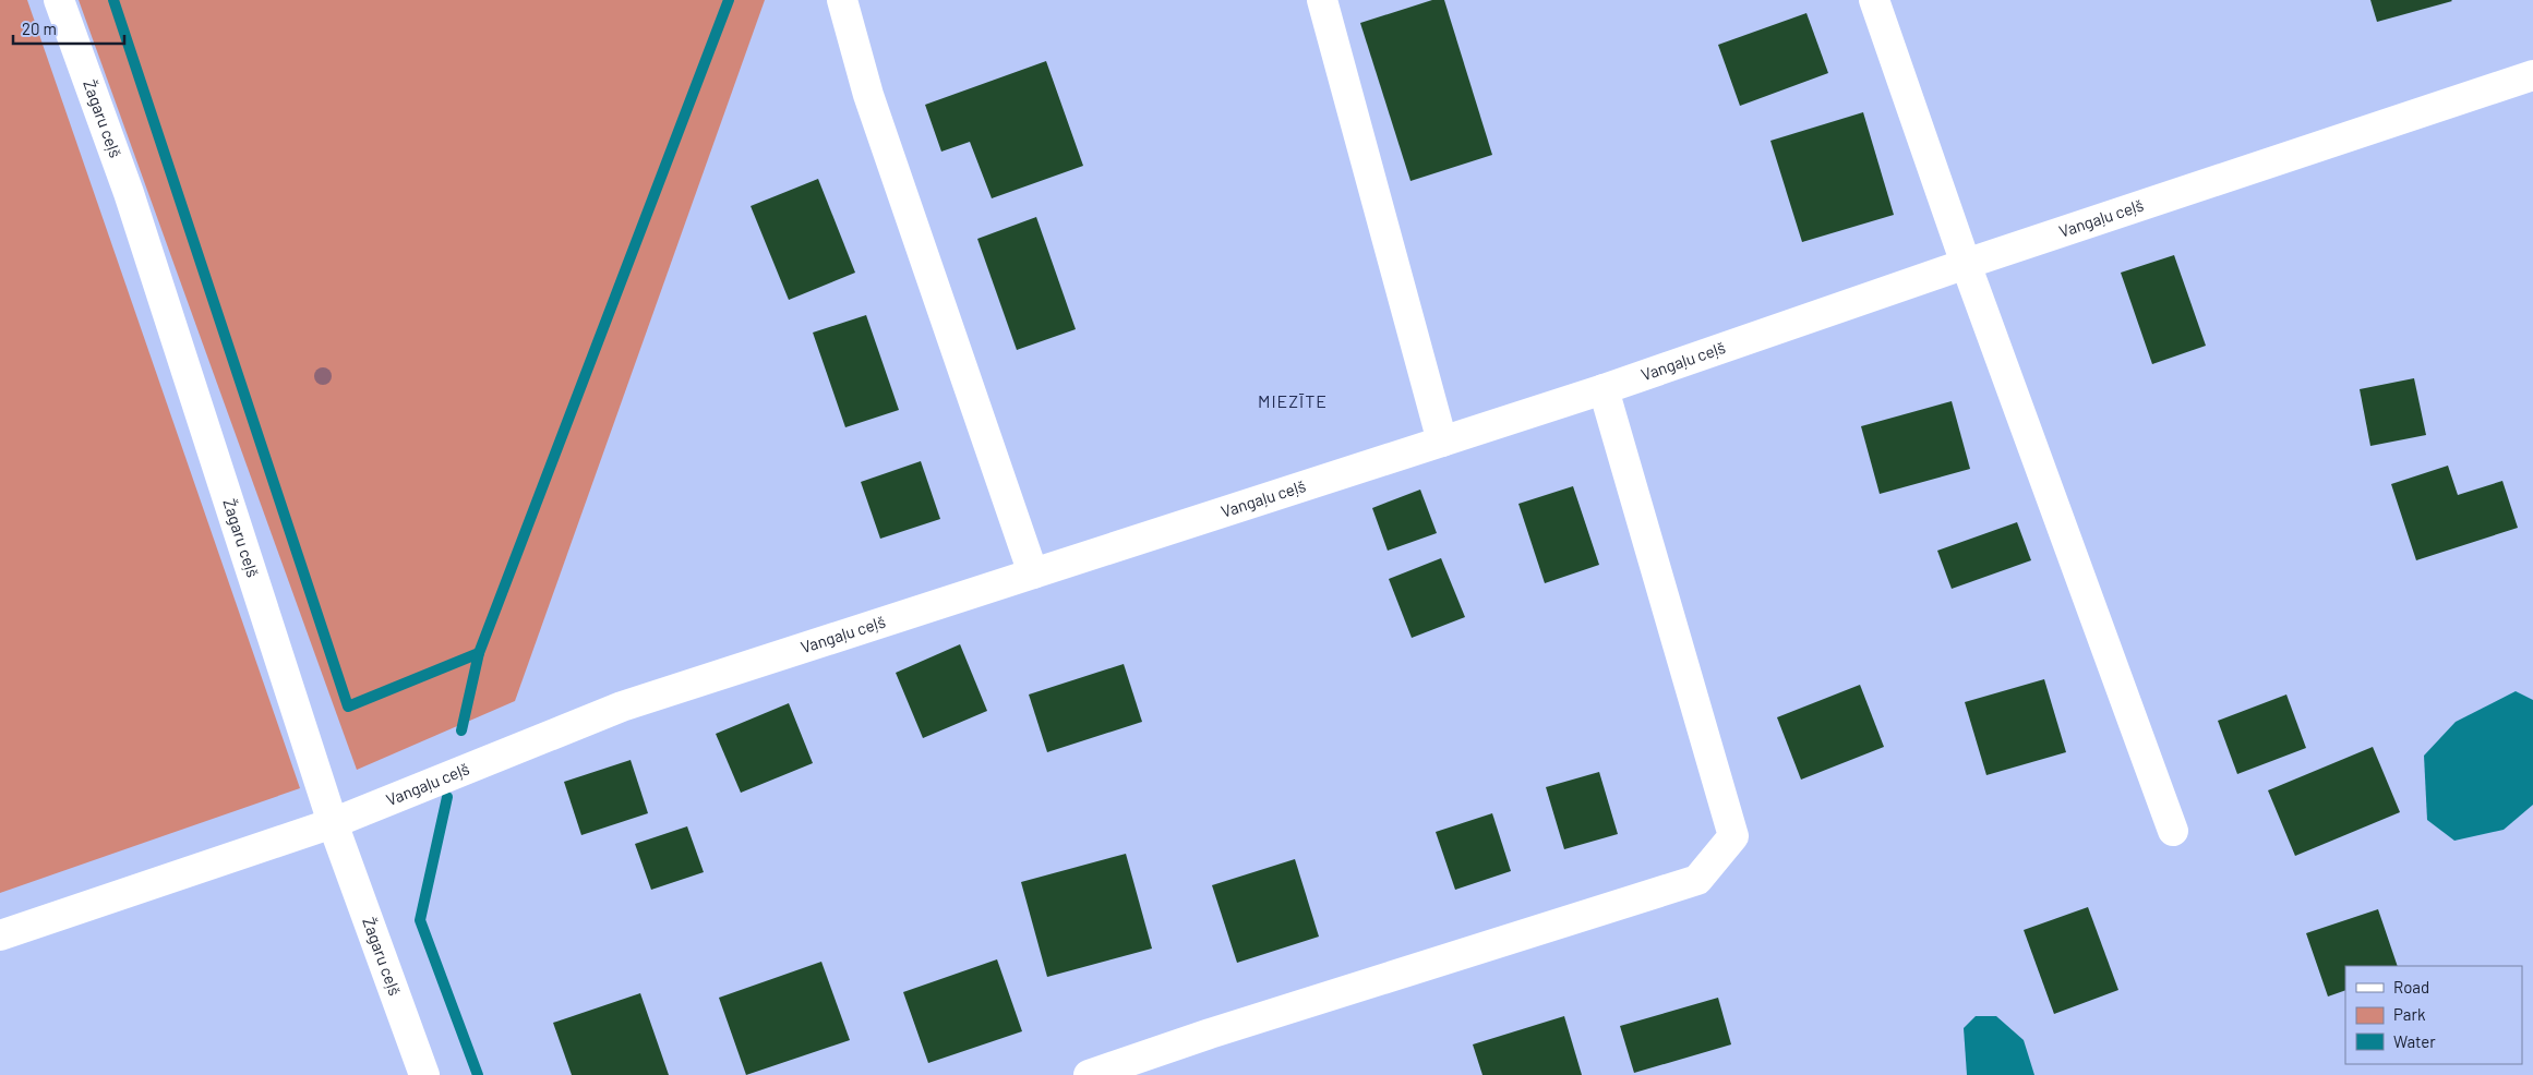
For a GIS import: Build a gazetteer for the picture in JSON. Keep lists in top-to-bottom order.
{
  "streets": {
    "street": ["Žagaru ceļš", "Vangaļu ceļš"]
  },
  "crossings": [
    ["Žagaru ceļš", "Vangaļu ceļš"]
  ],
  "districts": ["MIEZĪTE"],
  "legend": ["Road", "Park", "Water"],
  "scale_bar": "20 m"
}
